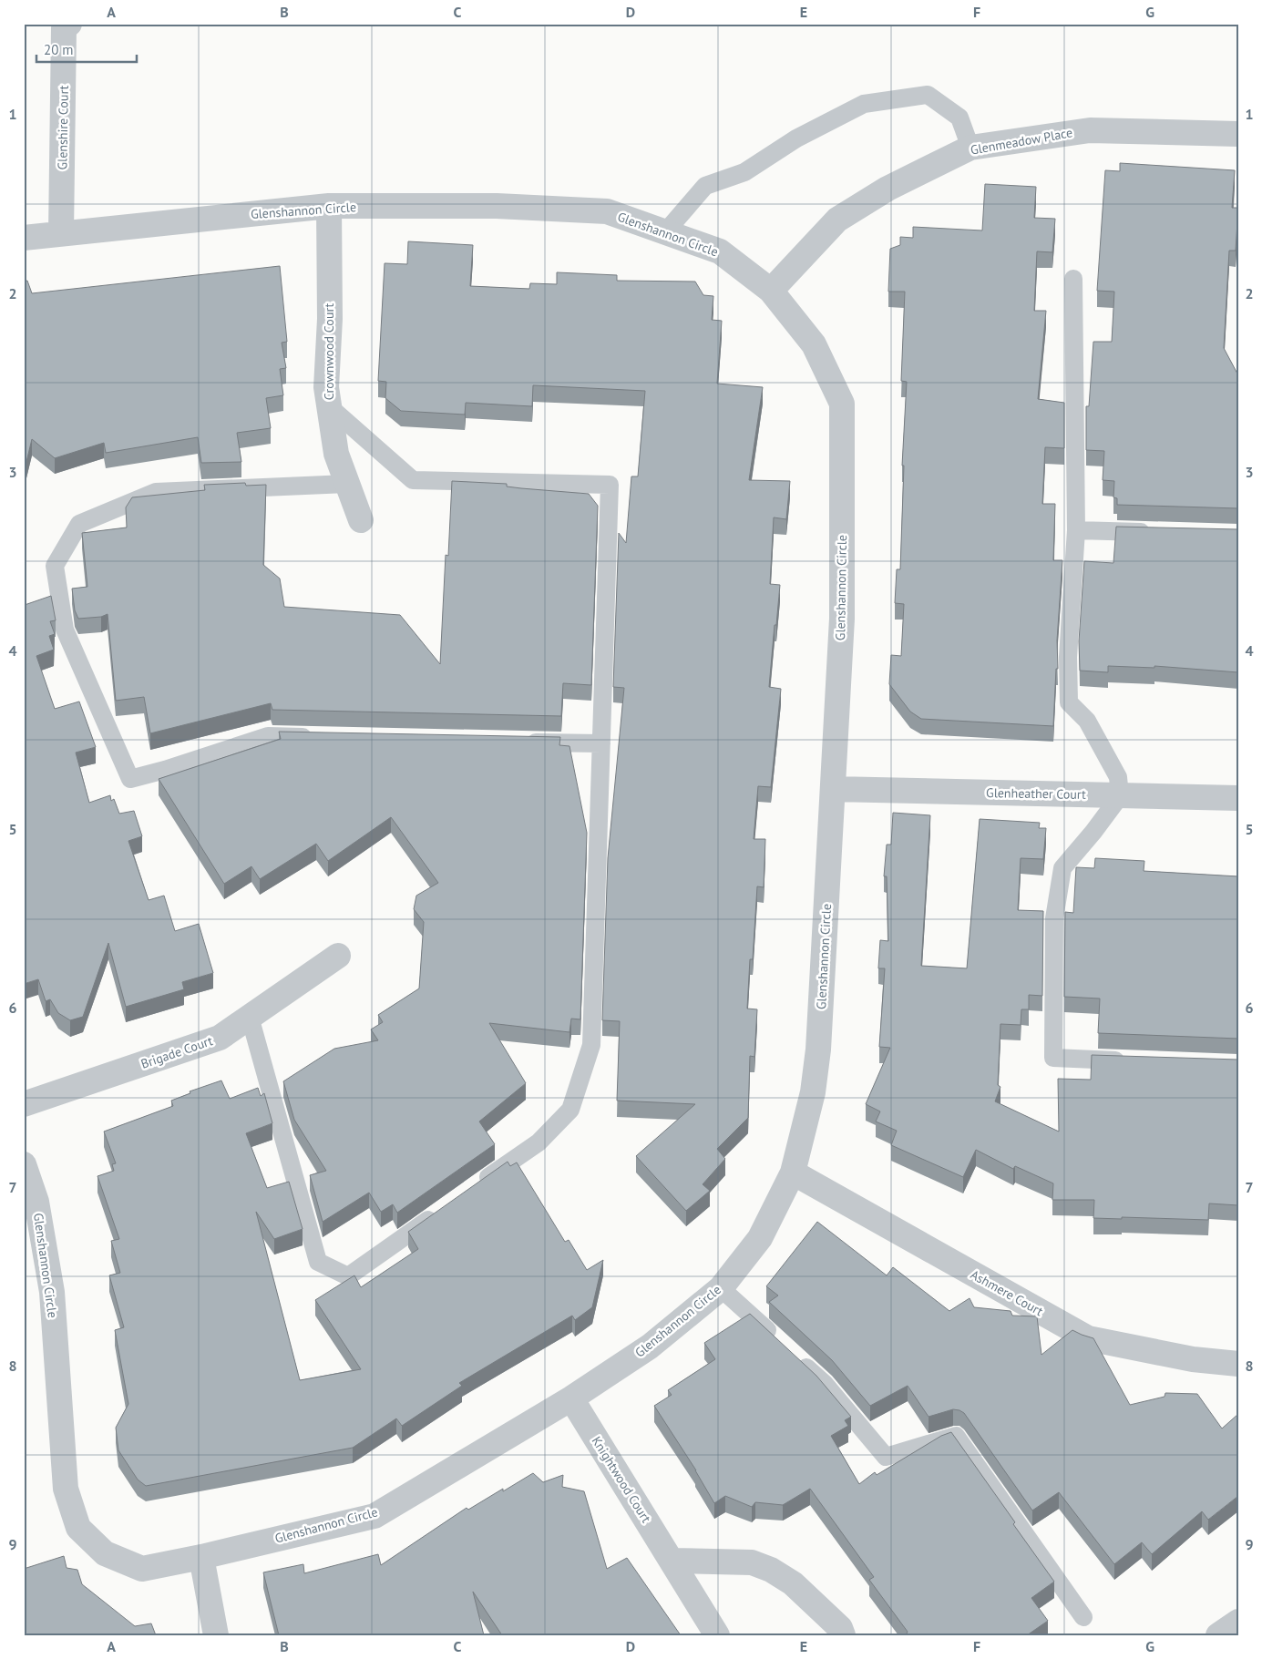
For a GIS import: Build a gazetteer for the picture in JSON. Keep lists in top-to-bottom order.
{
  "streets": {
    "street": [
      "Glenshire Court",
      "Glenmeadow Place",
      "Glenshannon Circle",
      "Crownwood Court",
      "Glenheather Court",
      "Brigade Court",
      "Ashmere Court",
      "Knightwood Court"
    ]
  },
  "crossings": [
    ["Glenshire Court", "Glenshannon Circle"],
    ["Glenmeadow Place", "Glenshannon Circle"],
    ["Glenshannon Circle", "Crownwood Court"],
    ["Glenshannon Circle", "Glenheather Court"],
    ["Glenshannon Circle", "Ashmere Court"],
    ["Glenshannon Circle", "Knightwood Court"]
  ],
  "scale_bar": "20 m",
  "grid": {
    "columns": [
      "A",
      "B",
      "C",
      "D",
      "E",
      "F",
      "G"
    ],
    "rows": [
      "1",
      "2",
      "3",
      "4",
      "5",
      "6",
      "7",
      "8",
      "9"
    ]
  }
}
